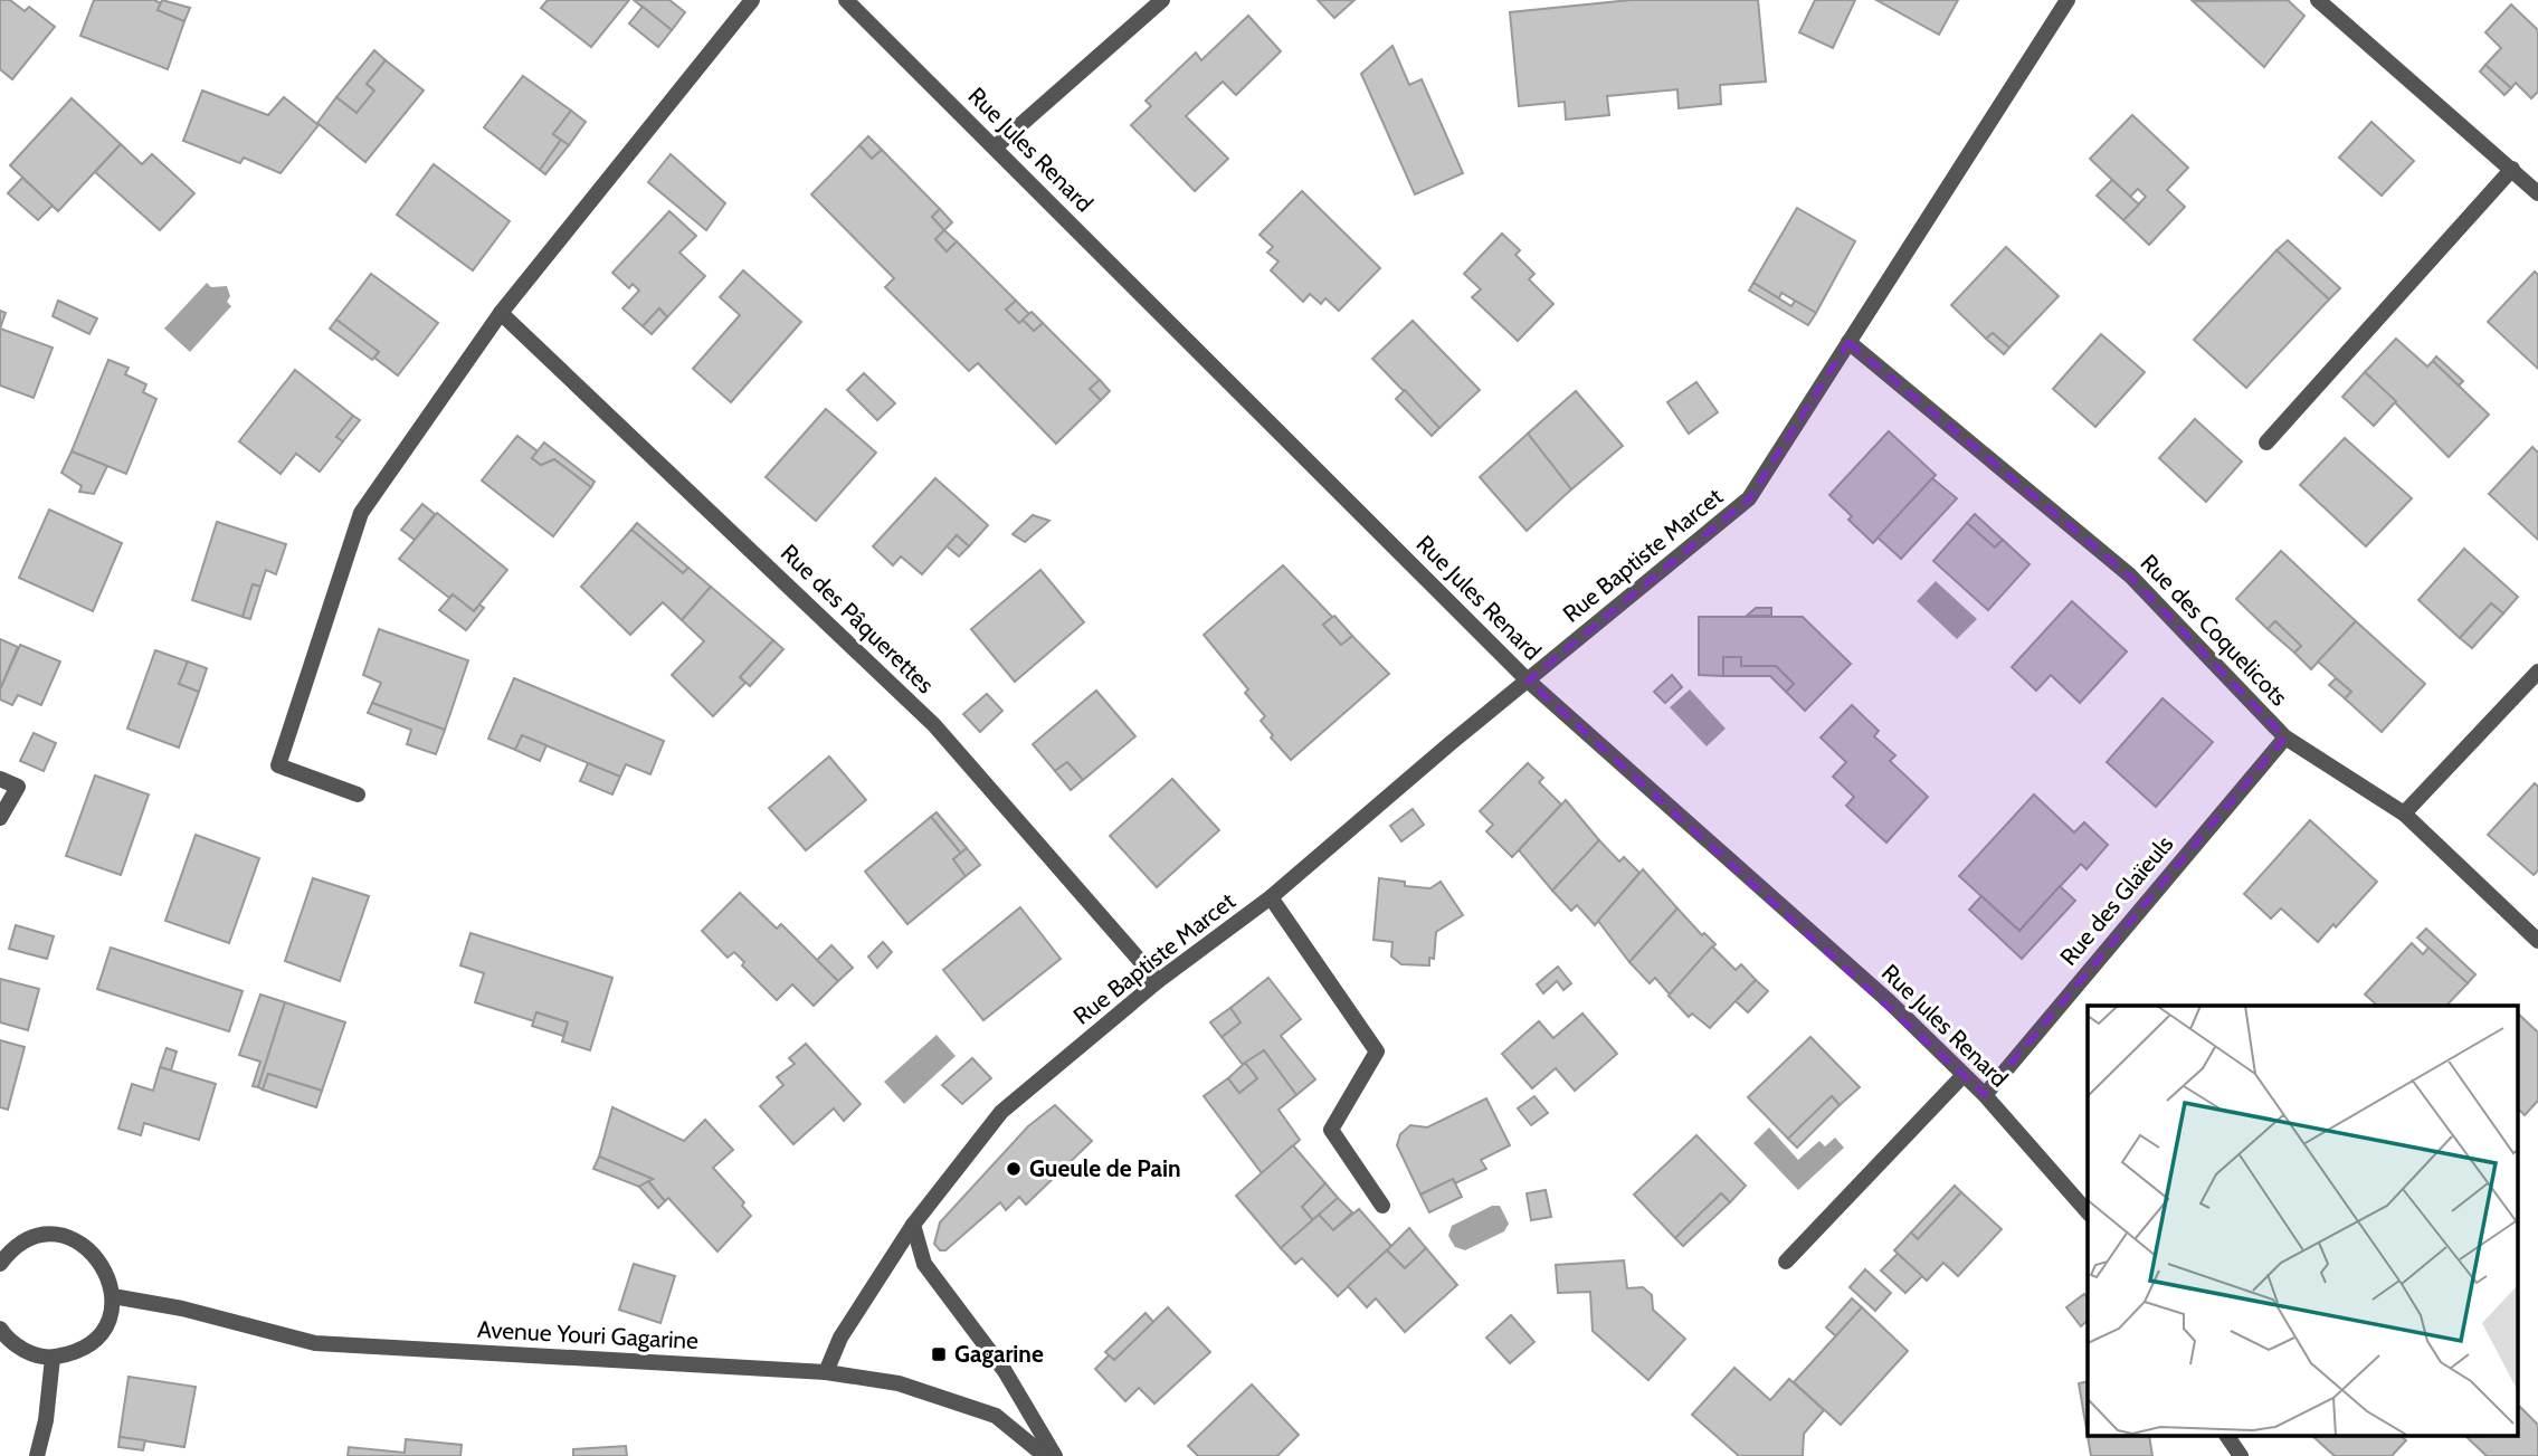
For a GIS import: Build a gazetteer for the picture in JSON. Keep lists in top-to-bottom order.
{
  "streets": {
    "street": [
      "Rue Jules Renard",
      "Rue Baptiste Marcet",
      "Rue des Pâquerettes",
      "Rue des Coquelicots",
      "Rue des Glaïeuls",
      "Avenue Youri Gagarine"
    ]
  },
  "crossings": [
    ["Rue Jules Renard", "Rue Baptiste Marcet"],
    ["Rue Jules Renard", "Rue des Glaïeuls"],
    ["Rue Baptiste Marcet", "Rue des Pâquerettes"],
    ["Rue Baptiste Marcet", "Rue des Coquelicots"],
    ["Rue Baptiste Marcet", "Avenue Youri Gagarine"],
    ["Rue des Coquelicots", "Rue des Glaïeuls"]
  ],
  "places": {
    "other": ["Gueule de Pain"],
    "transit": ["Gagarine"]
  }
}
